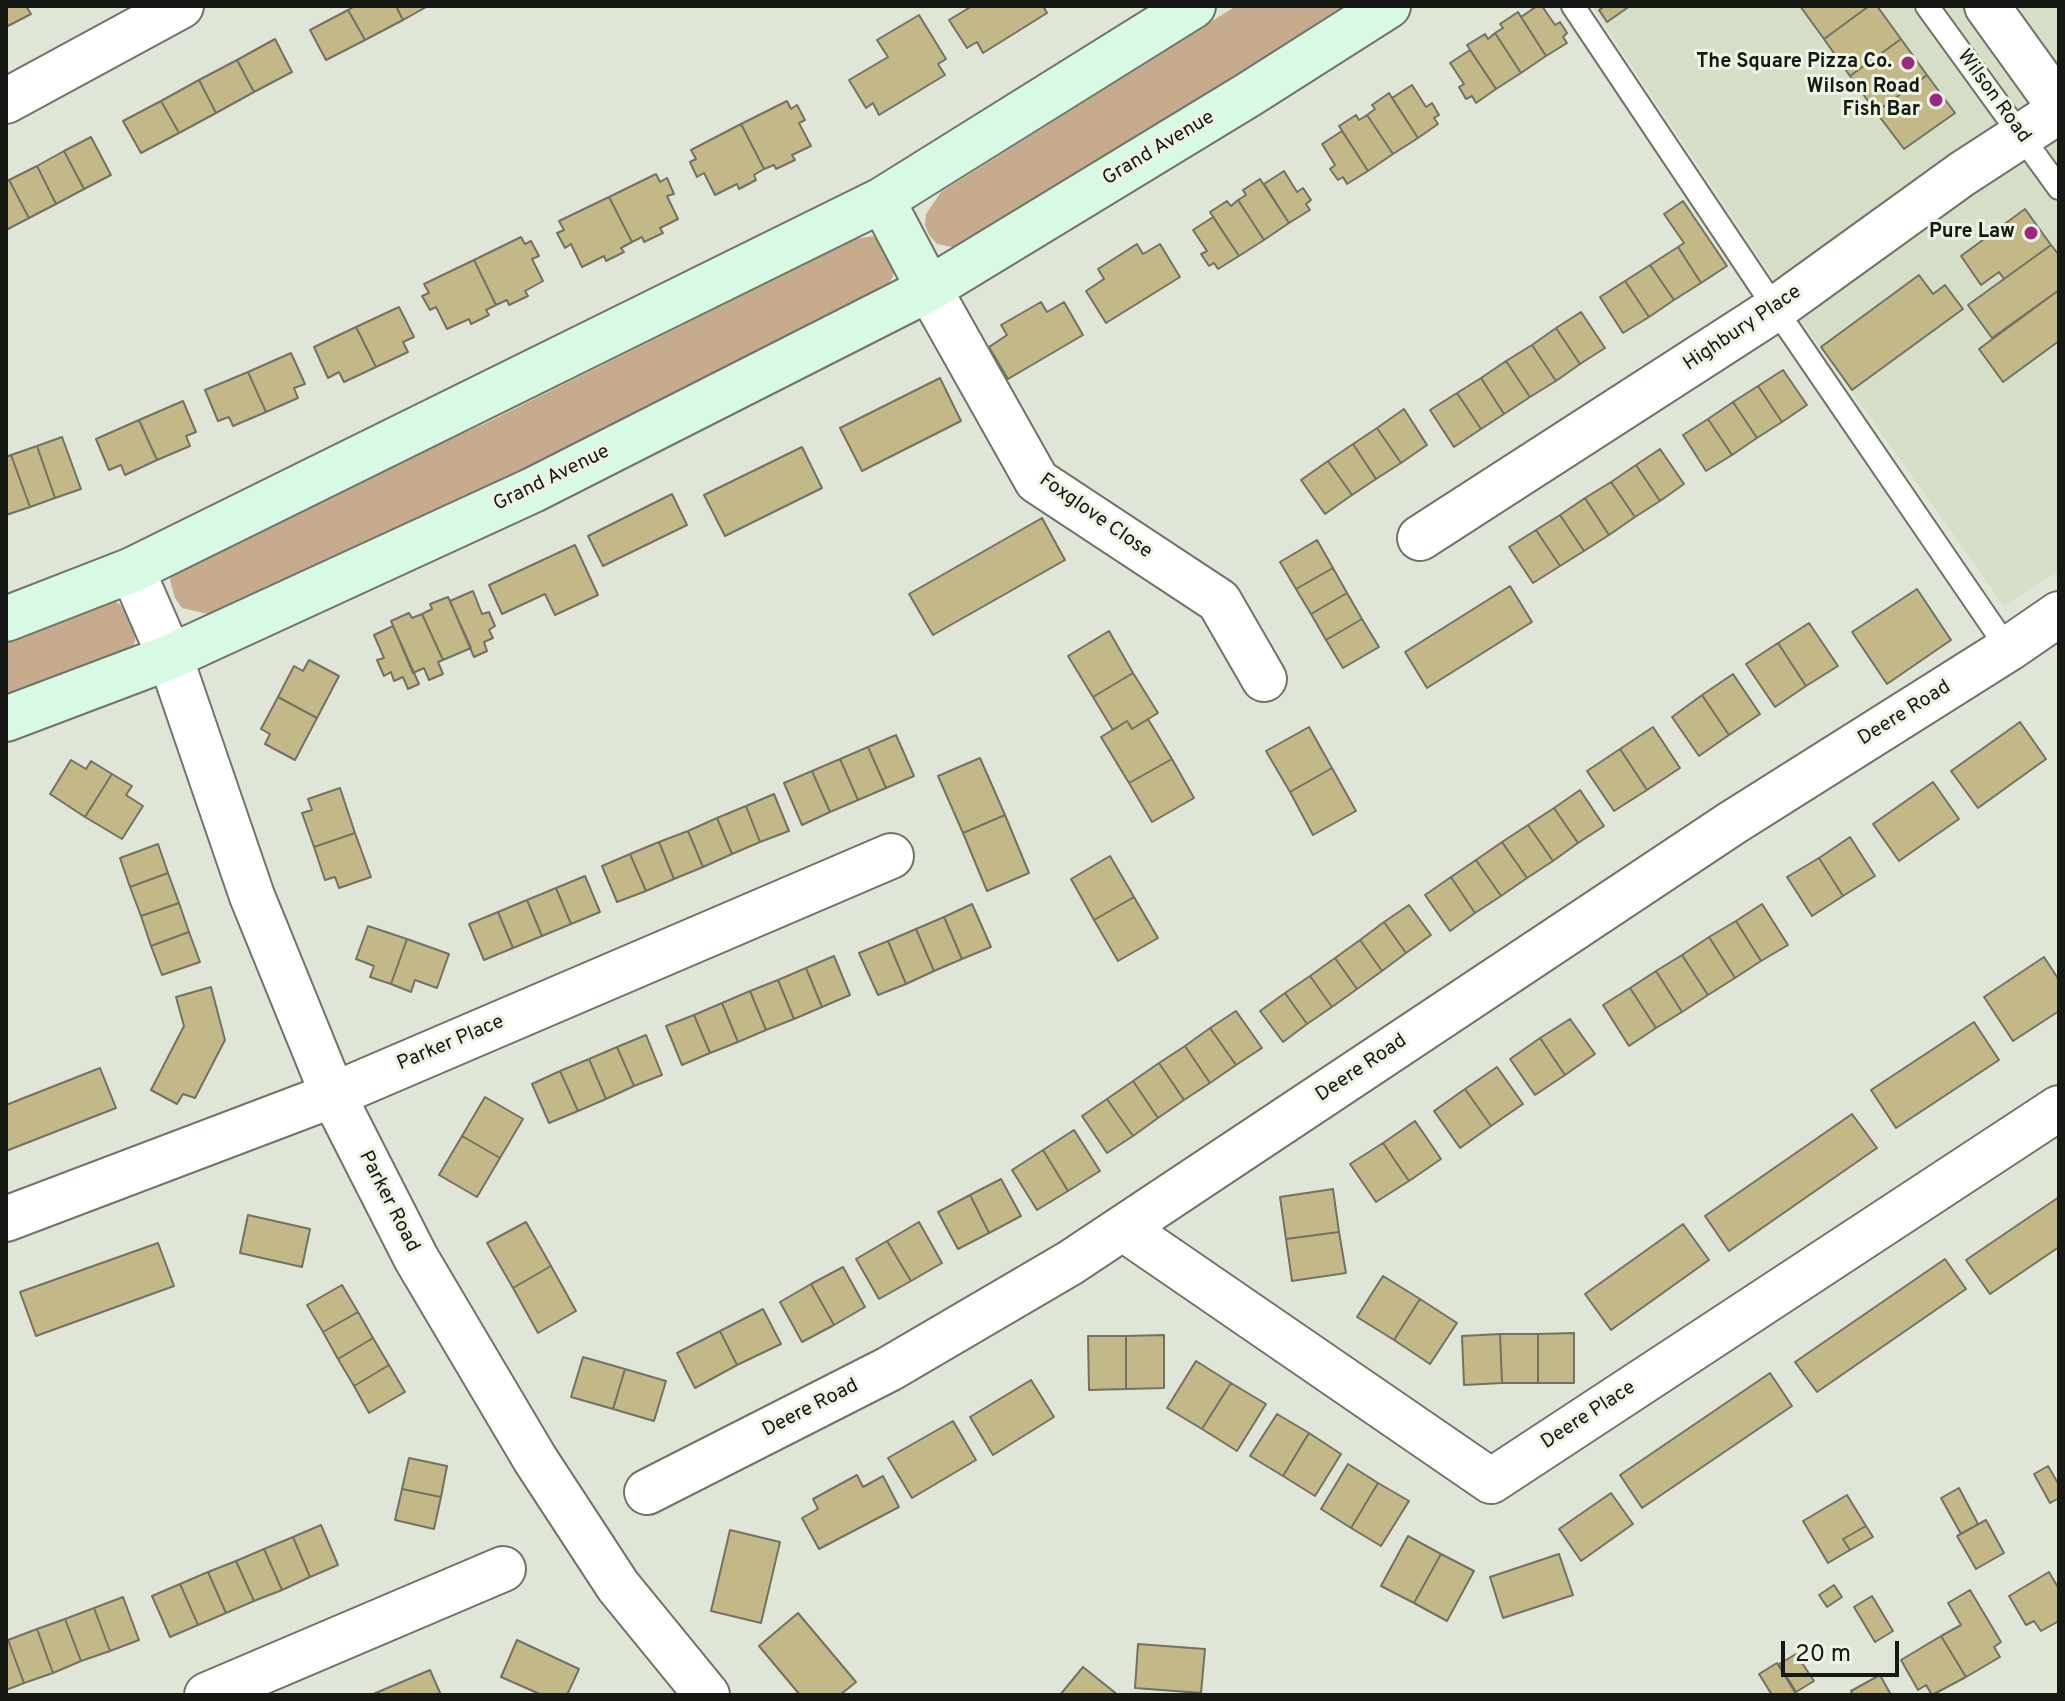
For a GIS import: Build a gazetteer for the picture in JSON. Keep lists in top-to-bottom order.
{
  "streets": {
    "street": [
      "Grand Avenue",
      "Highbury Place",
      "Foxglove Close",
      "Deere Road",
      "Parker Place",
      "Parker Road",
      "Deere Place"
    ],
    "lane": ["Wilson Road"]
  },
  "crossings": [
    ["Wilson Road", "Highbury Place"],
    ["Grand Avenue", "Foxglove Close"],
    ["Grand Avenue", "Parker Road"],
    ["Deere Road", "Deere Place"],
    ["Parker Place", "Parker Road"]
  ],
  "places": ["The Square Pizza Co.", "Wilson Road Fish Bar", "Pure Law"],
  "scale_bar": "20 m"
}
